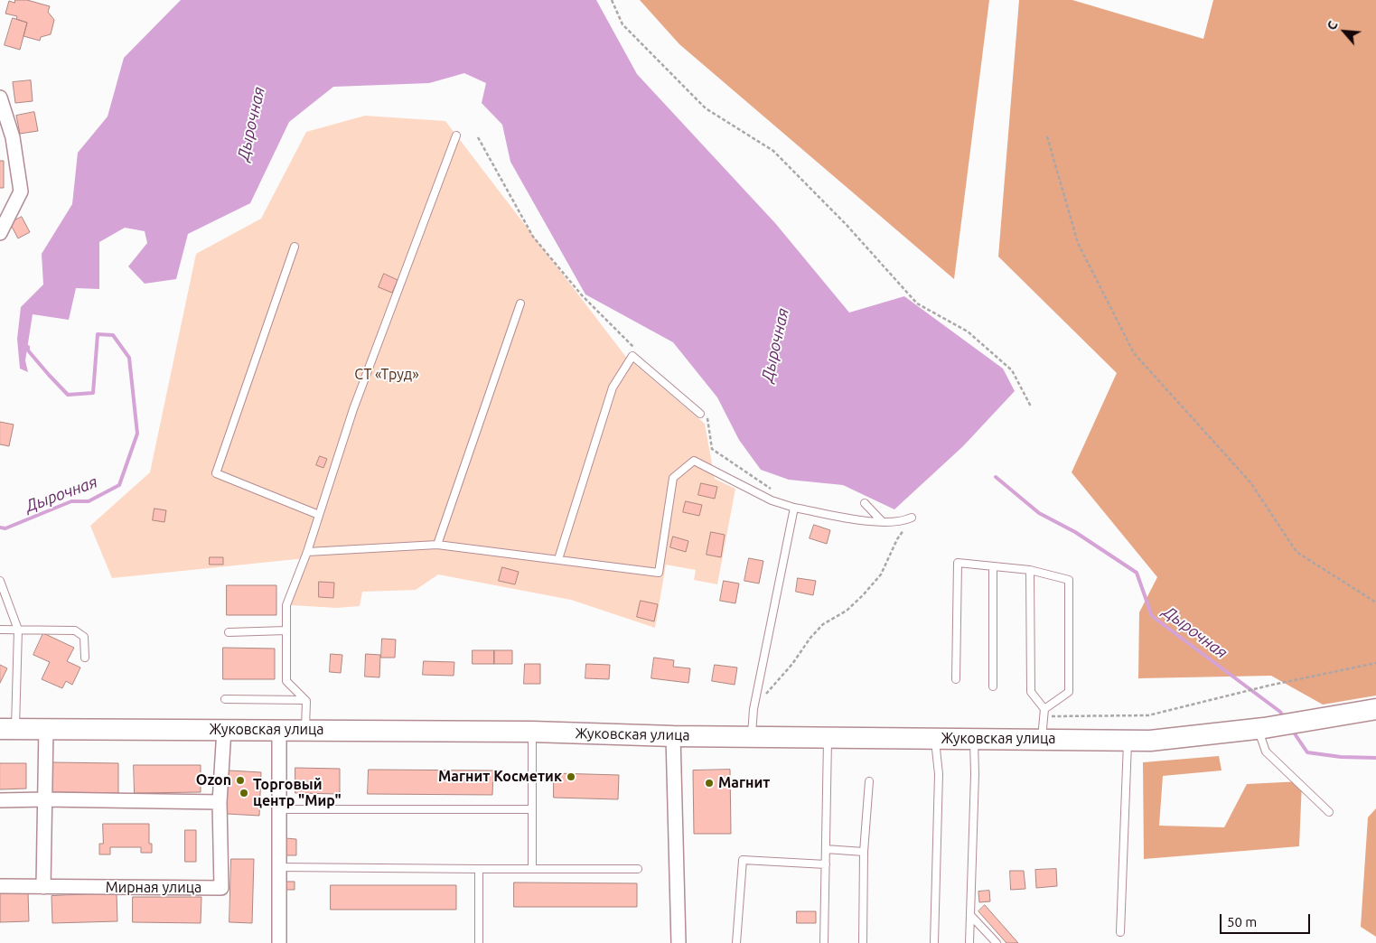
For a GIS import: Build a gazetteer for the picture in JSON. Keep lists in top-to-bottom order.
{
  "streets": {
    "main road": ["Жуковская улица"],
    "street": ["Мирная улица"]
  },
  "crossings": [
    ["Жуковская улица", "Мирная улица"]
  ],
  "water": ["Дырочная"],
  "parks": ["СТ «Труд»"],
  "places": [
    "Магнит Косметик",
    "Ozon",
    "Магнит",
    "Торговый центр \"Мир\""
  ],
  "scale_bar": "50 m",
  "north": "top left"
}
